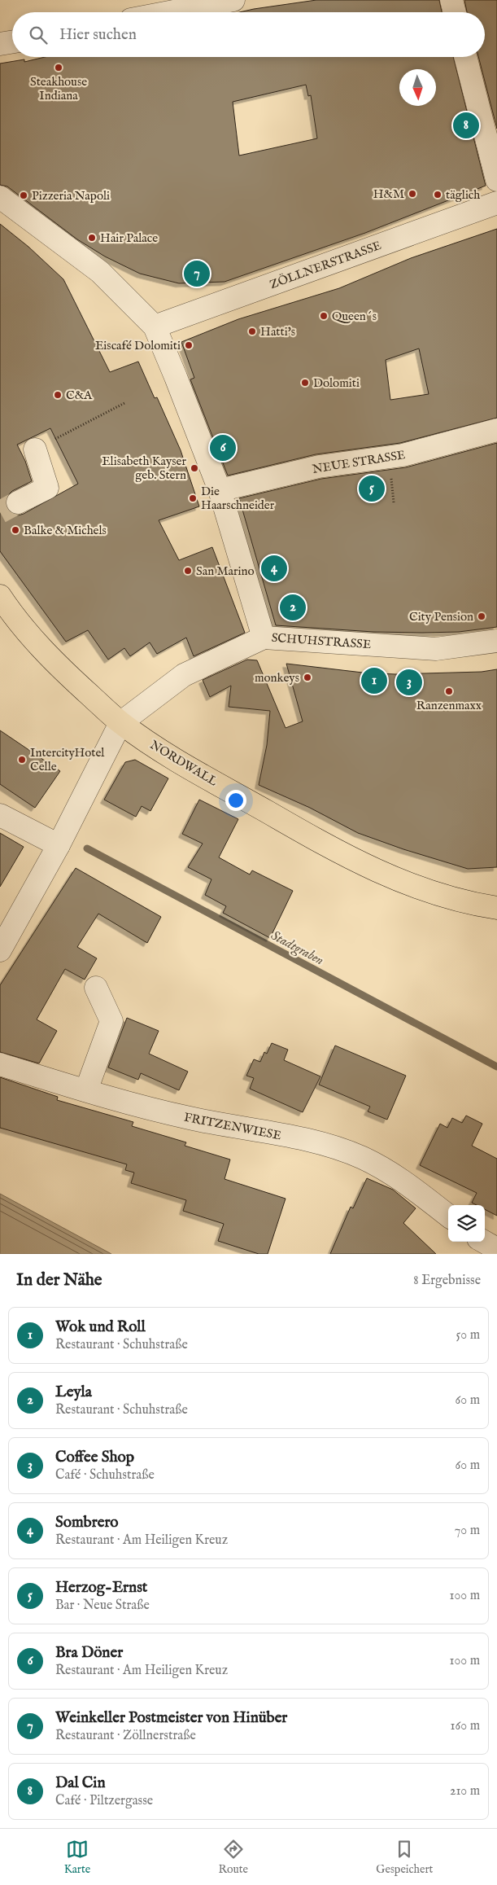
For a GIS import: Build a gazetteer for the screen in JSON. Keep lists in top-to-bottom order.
{
  "streets": {
    "main road": ["NORDWALL"],
    "street": [
      "ZÖLLNERSTRASSE",
      "NEUE STRASSE",
      "SCHUHSTRASSE",
      "FRITZENWIESE"
    ]
  },
  "crossings": [
    ["SCHUHSTRASSE", "NORDWALL"]
  ],
  "water": ["Stadtgraben"],
  "places": [
    "Steakhouse Indiana",
    "H&M",
    "täglich",
    "Pizzeria Napoli",
    "Hair Palace",
    "Queen´s",
    "Hatti's",
    "Eiscafé Dolomiti",
    "Dolomiti",
    "C&A",
    "Elisabeth Kayser geb. Stern",
    "Die Haarschneider",
    "Balke & Michels",
    "San Marino",
    "City Pension",
    "monkeys",
    "Ranzenmaxx",
    "IntercityHotel Celle"
  ],
  "north": "bottom",
  "page": {
    "search": "Hier suchen",
    "pins": [
      "8",
      "7",
      "6",
      "5",
      "4",
      "2",
      "1",
      "3"
    ],
    "heading": ["In der Nähe", "8 Ergebnisse"],
    "list": [
      {
        "mark": "1",
        "name": "Wok und Roll",
        "note": "Restaurant · Schuhstraße",
        "value": "50 m"
      },
      {
        "mark": "2",
        "name": "Leyla",
        "note": "Restaurant · Schuhstraße",
        "value": "60 m"
      },
      {
        "mark": "3",
        "name": "Coffee Shop",
        "note": "Café · Schuhstraße",
        "value": "60 m"
      },
      {
        "mark": "4",
        "name": "Sombrero",
        "note": "Restaurant · Am Heiligen Kreuz",
        "value": "70 m"
      },
      {
        "mark": "5",
        "name": "Herzog-Ernst",
        "note": "Bar · Neue Straße",
        "value": "100 m"
      },
      {
        "mark": "6",
        "name": "Bra Döner",
        "note": "Restaurant · Am Heiligen Kreuz",
        "value": "100 m"
      },
      {
        "mark": "7",
        "name": "Weinkeller Postmeister von Hinüber",
        "note": "Restaurant · Zöllnerstraße",
        "value": "160 m"
      },
      {
        "mark": "8",
        "name": "Dal Cin",
        "note": "Café · Piltzergasse",
        "value": "210 m"
      }
    ],
    "nav": ["Karte", "Route", "Gespeichert"]
  }
}
